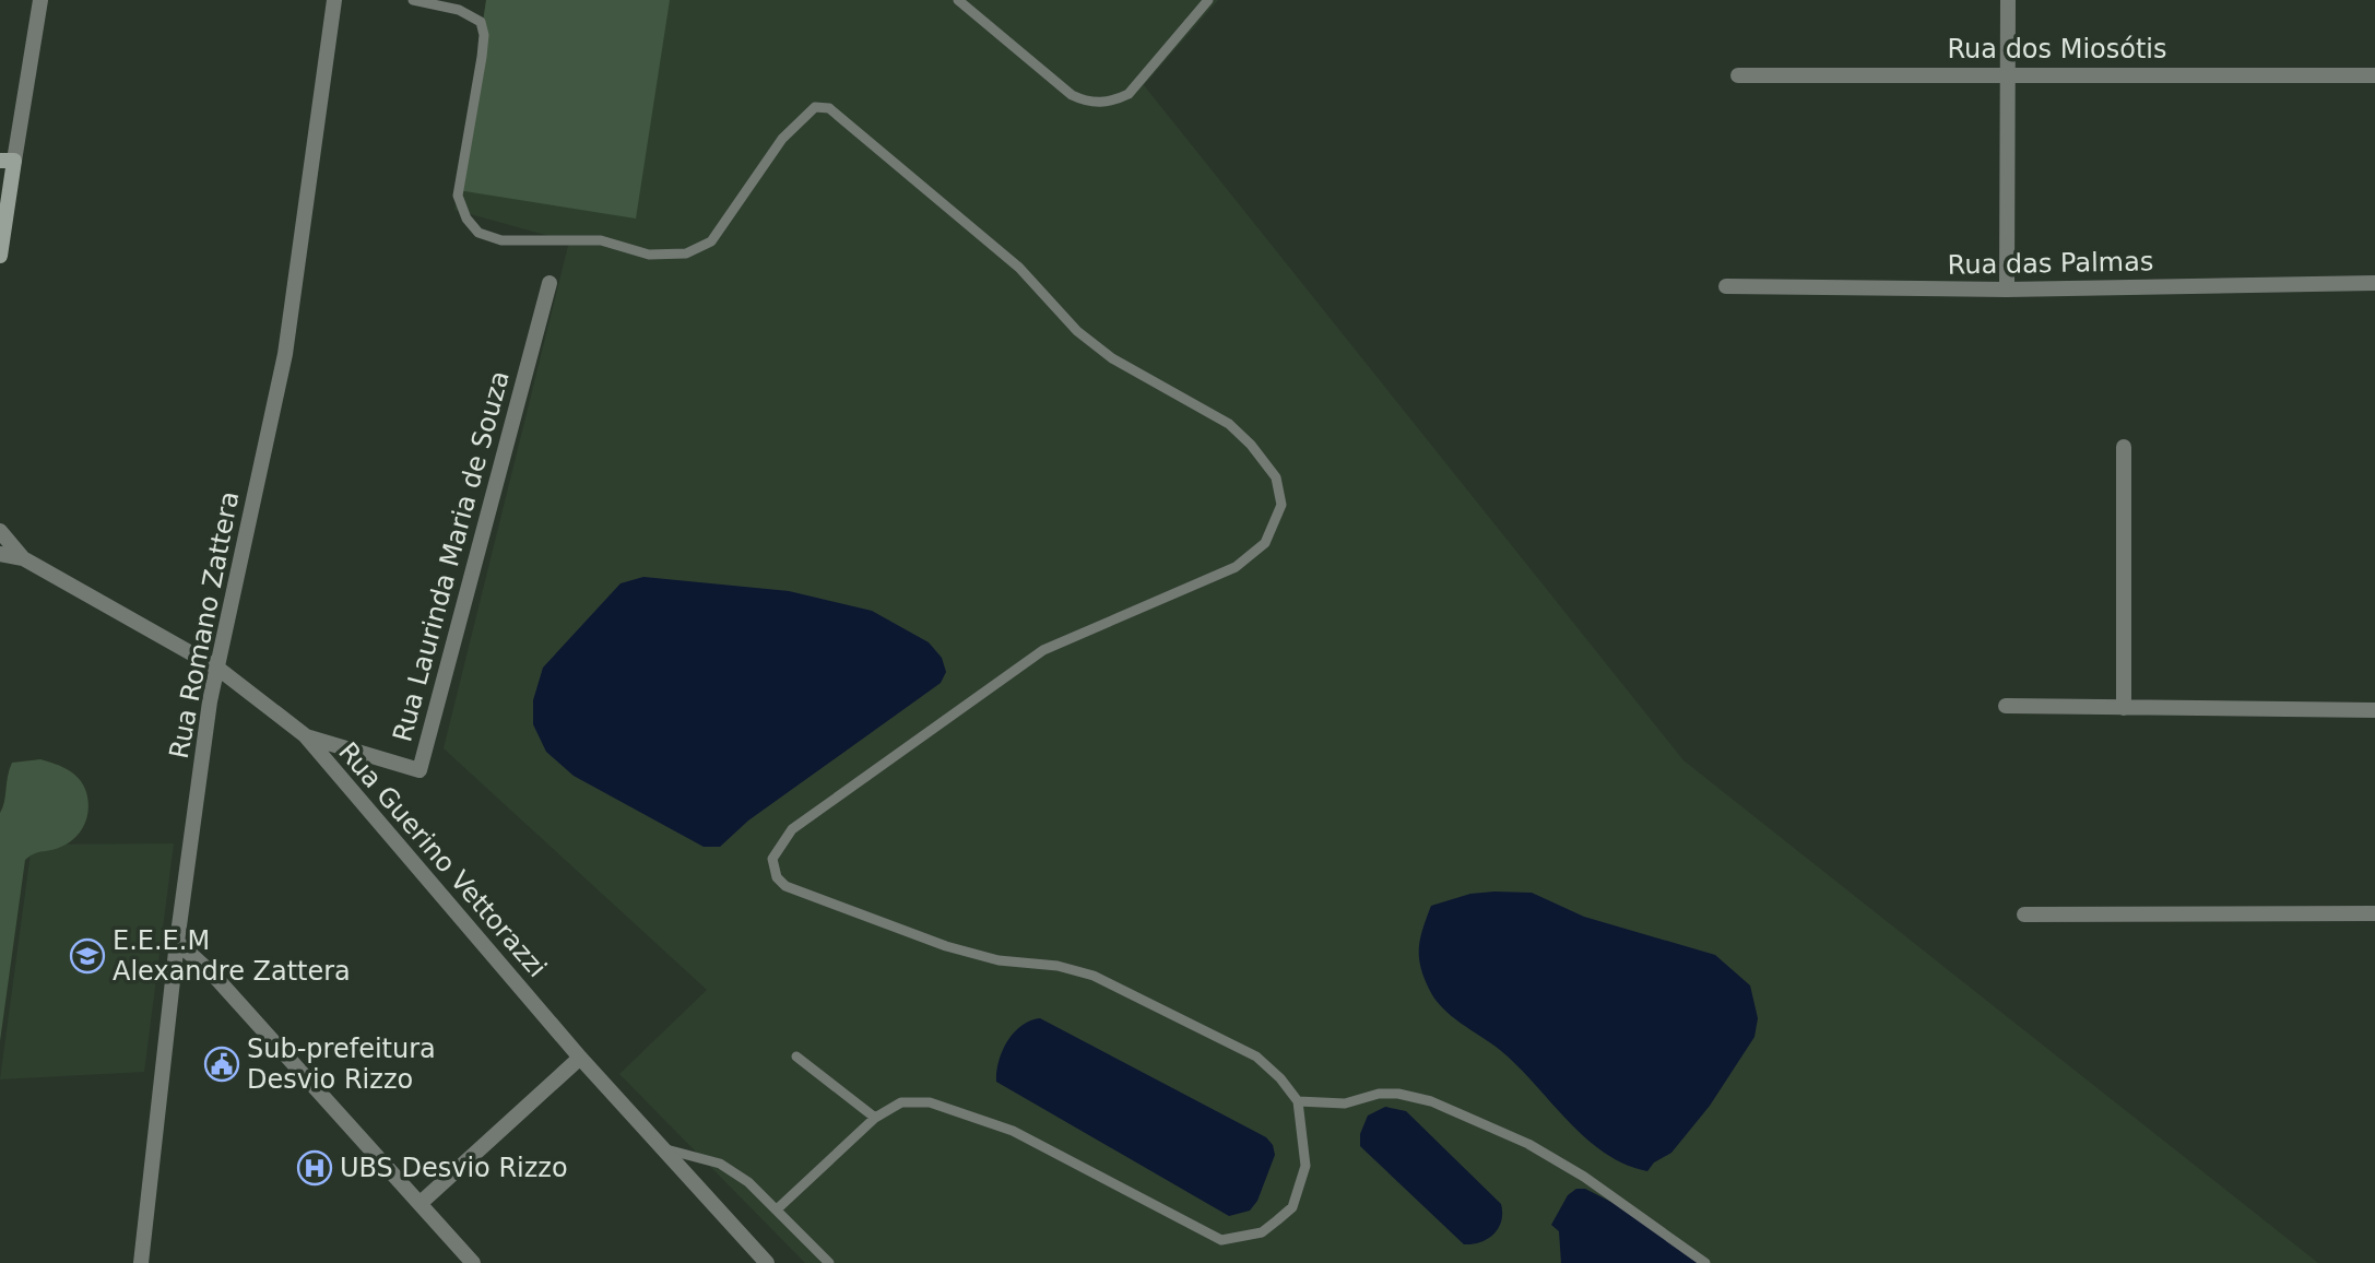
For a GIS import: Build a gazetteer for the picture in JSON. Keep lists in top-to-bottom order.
{
  "streets": {
    "street": [
      "Rua dos Miosótis",
      "Rua das Palmas",
      "Rua Laurinda Maria de Souza",
      "Rua Romano Zattera",
      "Rua Guerino Vettorazzi"
    ]
  },
  "crossings": [
    ["Rua Laurinda Maria de Souza", "Rua Guerino Vettorazzi"],
    ["Rua Romano Zattera", "Rua Guerino Vettorazzi"]
  ],
  "places": {
    "school or university": ["E.E.E.M Alexandre Zattera"],
    "public building": ["Sub-prefeitura Desvio Rizzo"],
    "hospital": ["UBS Desvio Rizzo"]
  }
}
